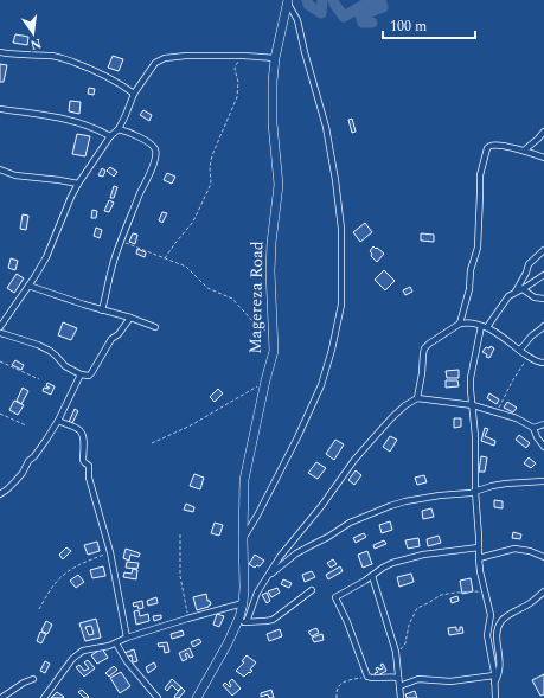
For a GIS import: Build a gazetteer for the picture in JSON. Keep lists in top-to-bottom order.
{
  "streets": {
    "street": ["Magereza Road"]
  },
  "scale_bar": "100 m",
  "north": "bottom"
}
